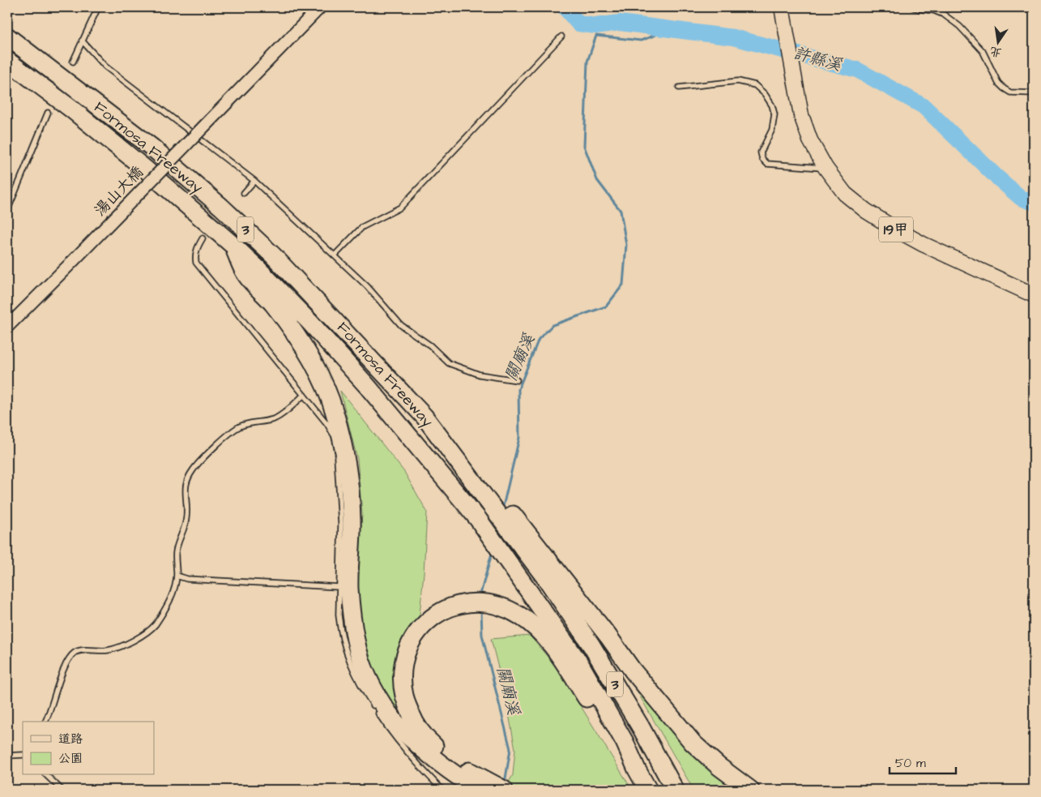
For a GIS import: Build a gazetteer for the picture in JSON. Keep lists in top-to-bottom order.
{
  "streets": {
    "highway": ["Formosa Freeway", "3"],
    "main road": ["19甲"],
    "street": ["湯山大橋"]
  },
  "crossings": [
    ["Formosa Freeway", "3"]
  ],
  "water": ["許縣溪", "關廟溪"],
  "legend": ["道路", "公園"],
  "scale_bar": "50 m",
  "north": "bottom"
}
